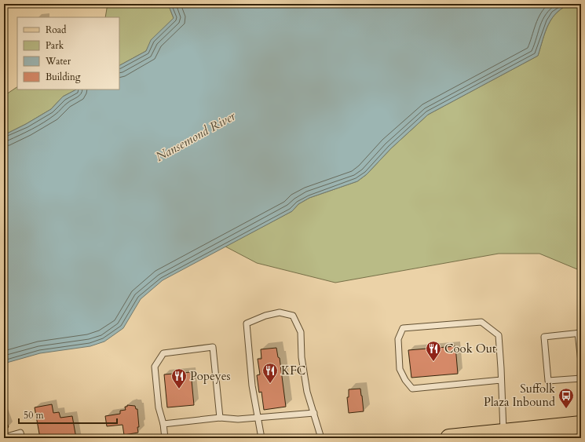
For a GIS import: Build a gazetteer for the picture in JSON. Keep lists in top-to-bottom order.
{
  "water": ["Nansemond River"],
  "places": {
    "restaurant": ["Cook Out", "KFC", "Popeyes"],
    "bus stop": ["Suffolk Plaza Inbound"]
  },
  "legend": [
    "Road",
    "Park",
    "Water",
    "Building"
  ],
  "scale_bar": "50 m"
}
